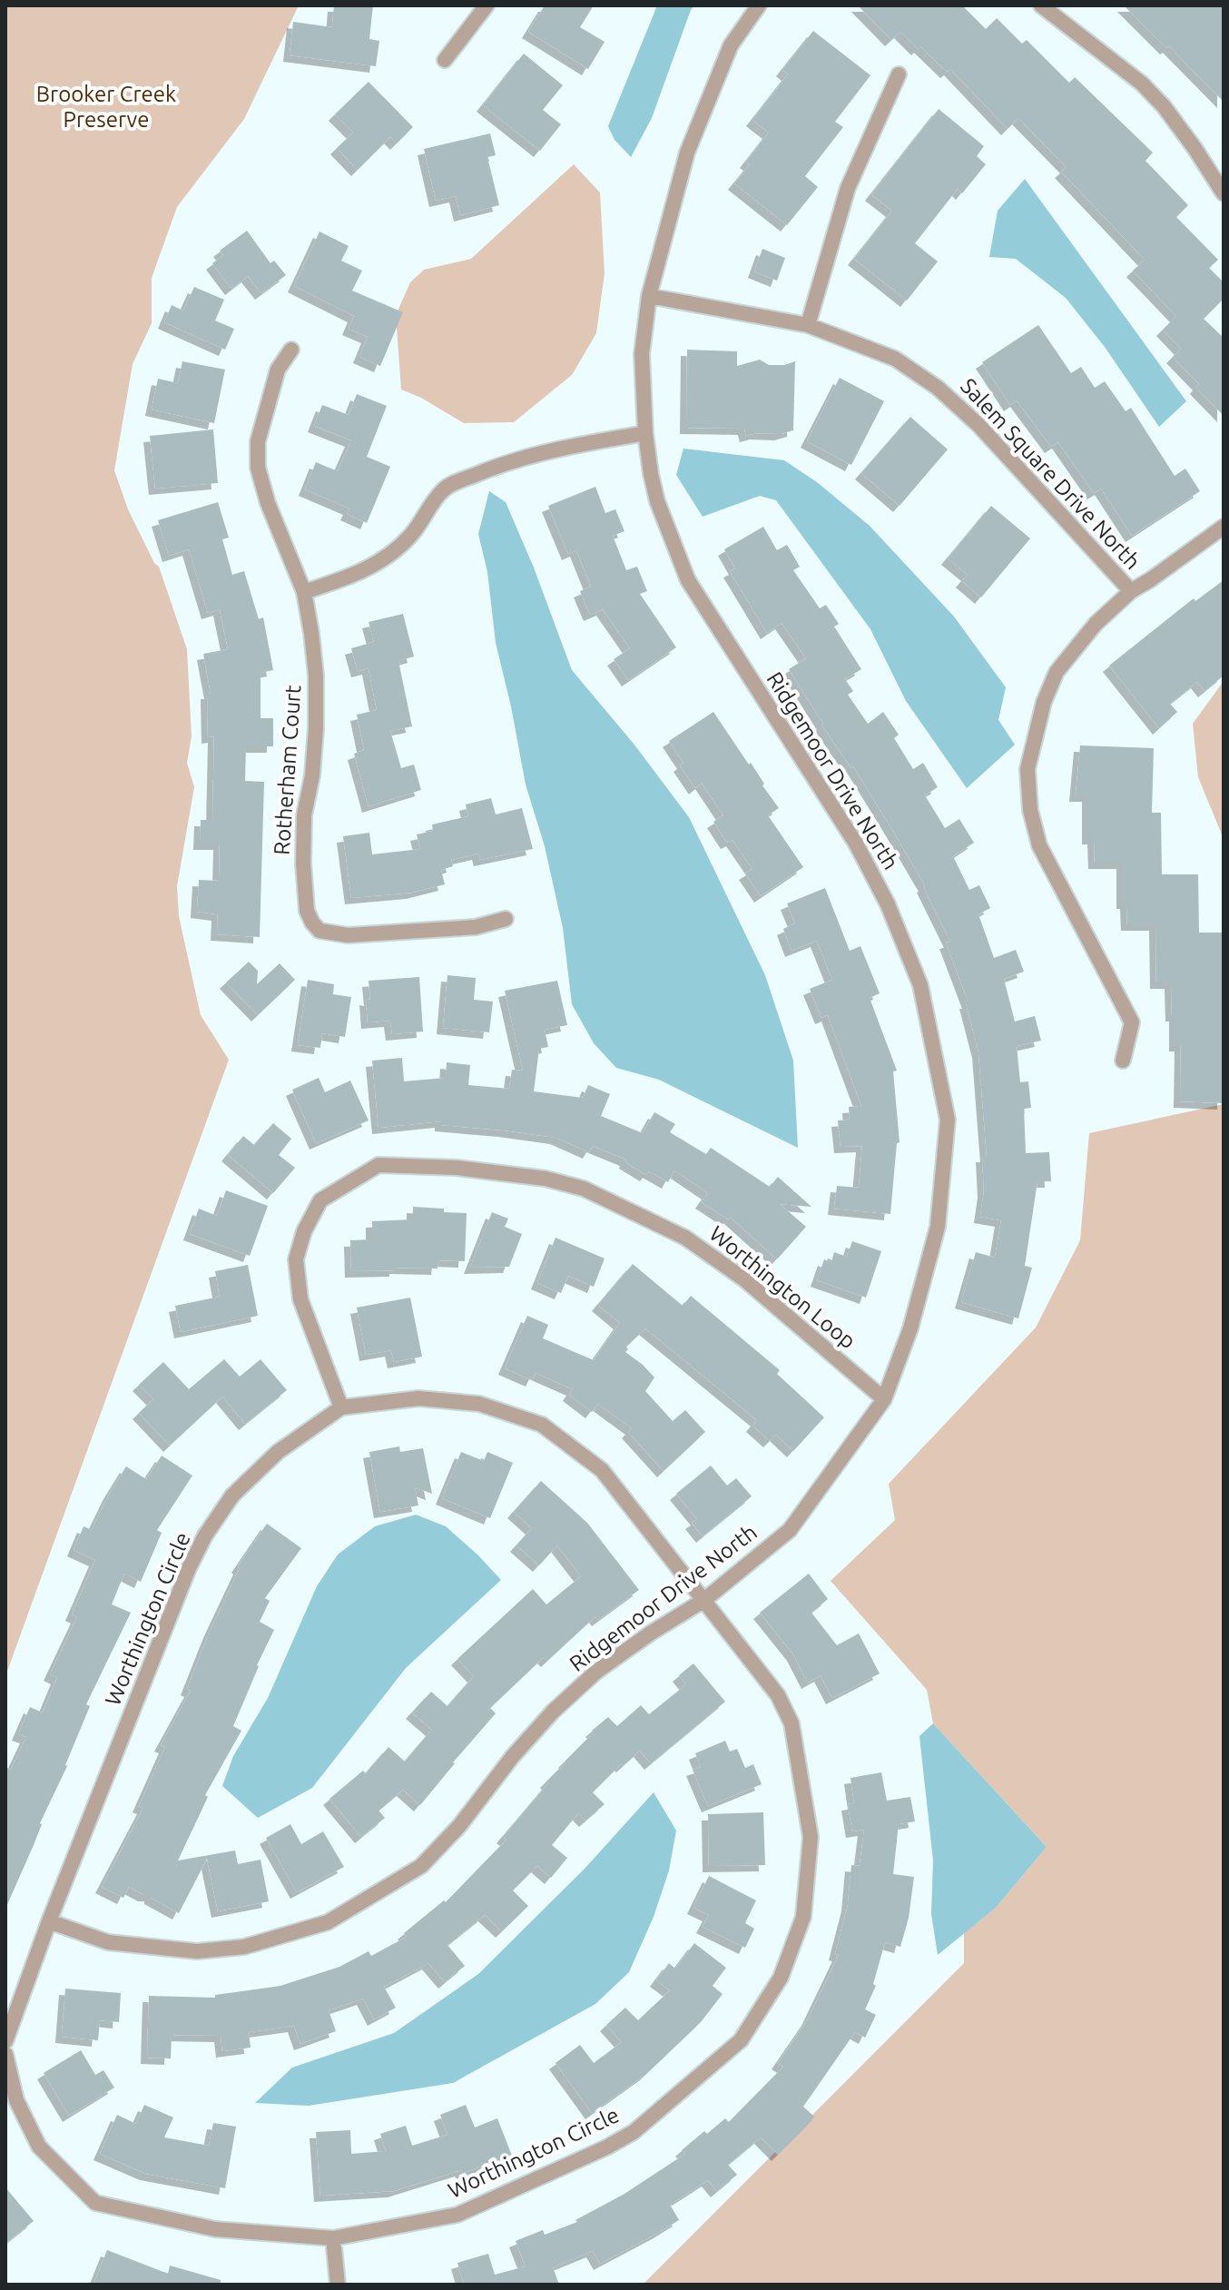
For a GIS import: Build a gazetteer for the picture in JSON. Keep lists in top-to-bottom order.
{
  "streets": {
    "street": [
      "Salem Square Drive North",
      "Rotherham Court",
      "Ridgemoor Drive North",
      "Worthington Loop",
      "Worthington Circle"
    ]
  },
  "crossings": [
    ["Salem Square Drive North", "Ridgemoor Drive North"],
    ["Ridgemoor Drive North", "Worthington Loop"],
    ["Ridgemoor Drive North", "Worthington Circle"],
    ["Worthington Loop", "Worthington Circle"]
  ],
  "parks": ["Brooker Creek Preserve"]
}
